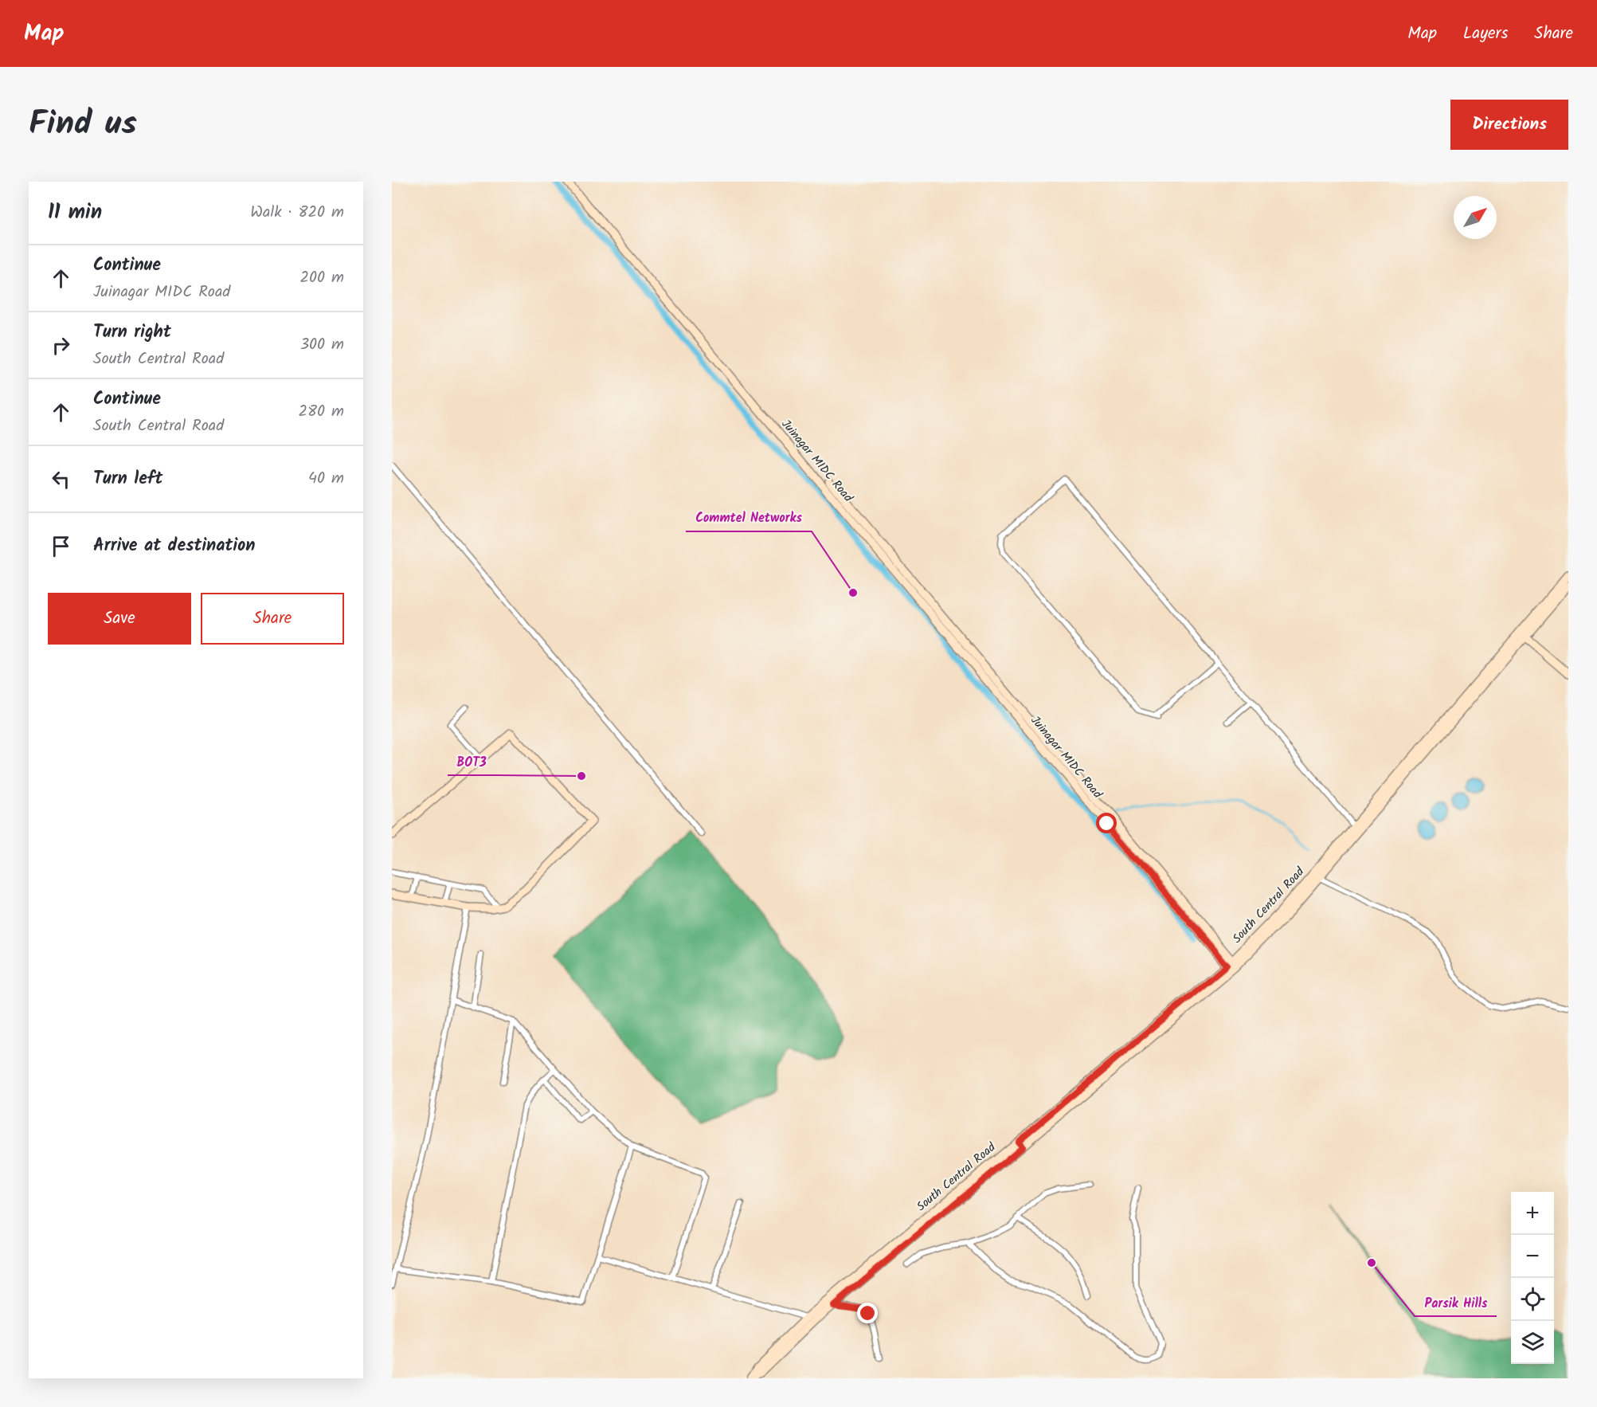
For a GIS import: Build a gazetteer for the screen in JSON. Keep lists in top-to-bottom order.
{
  "streets": {
    "street": ["Juinagar MIDC Road", "South Central Road"]
  },
  "crossings": [
    ["Juinagar MIDC Road", "South Central Road"]
  ],
  "places": ["Commtel Networks", "BOT3", "Parsik Hills"],
  "north": "top right",
  "page": {
    "header": "Map",
    "nav": ["Map", "Layers", "Share"],
    "title": "Find us",
    "buttons": [
      "Directions",
      ["Save", "Share"]
    ],
    "heading": ["11 min", "Walk · 820 m"],
    "list": [
      ["Continue", "Juinagar MIDC Road", "200 m"],
      ["Turn right", "South Central Road", "300 m"],
      ["Continue", "South Central Road", "280 m"],
      ["Turn left", "40 m"],
      "Arrive at destination"
    ],
    "map_buttons": ["+", "−"]
  }
}
